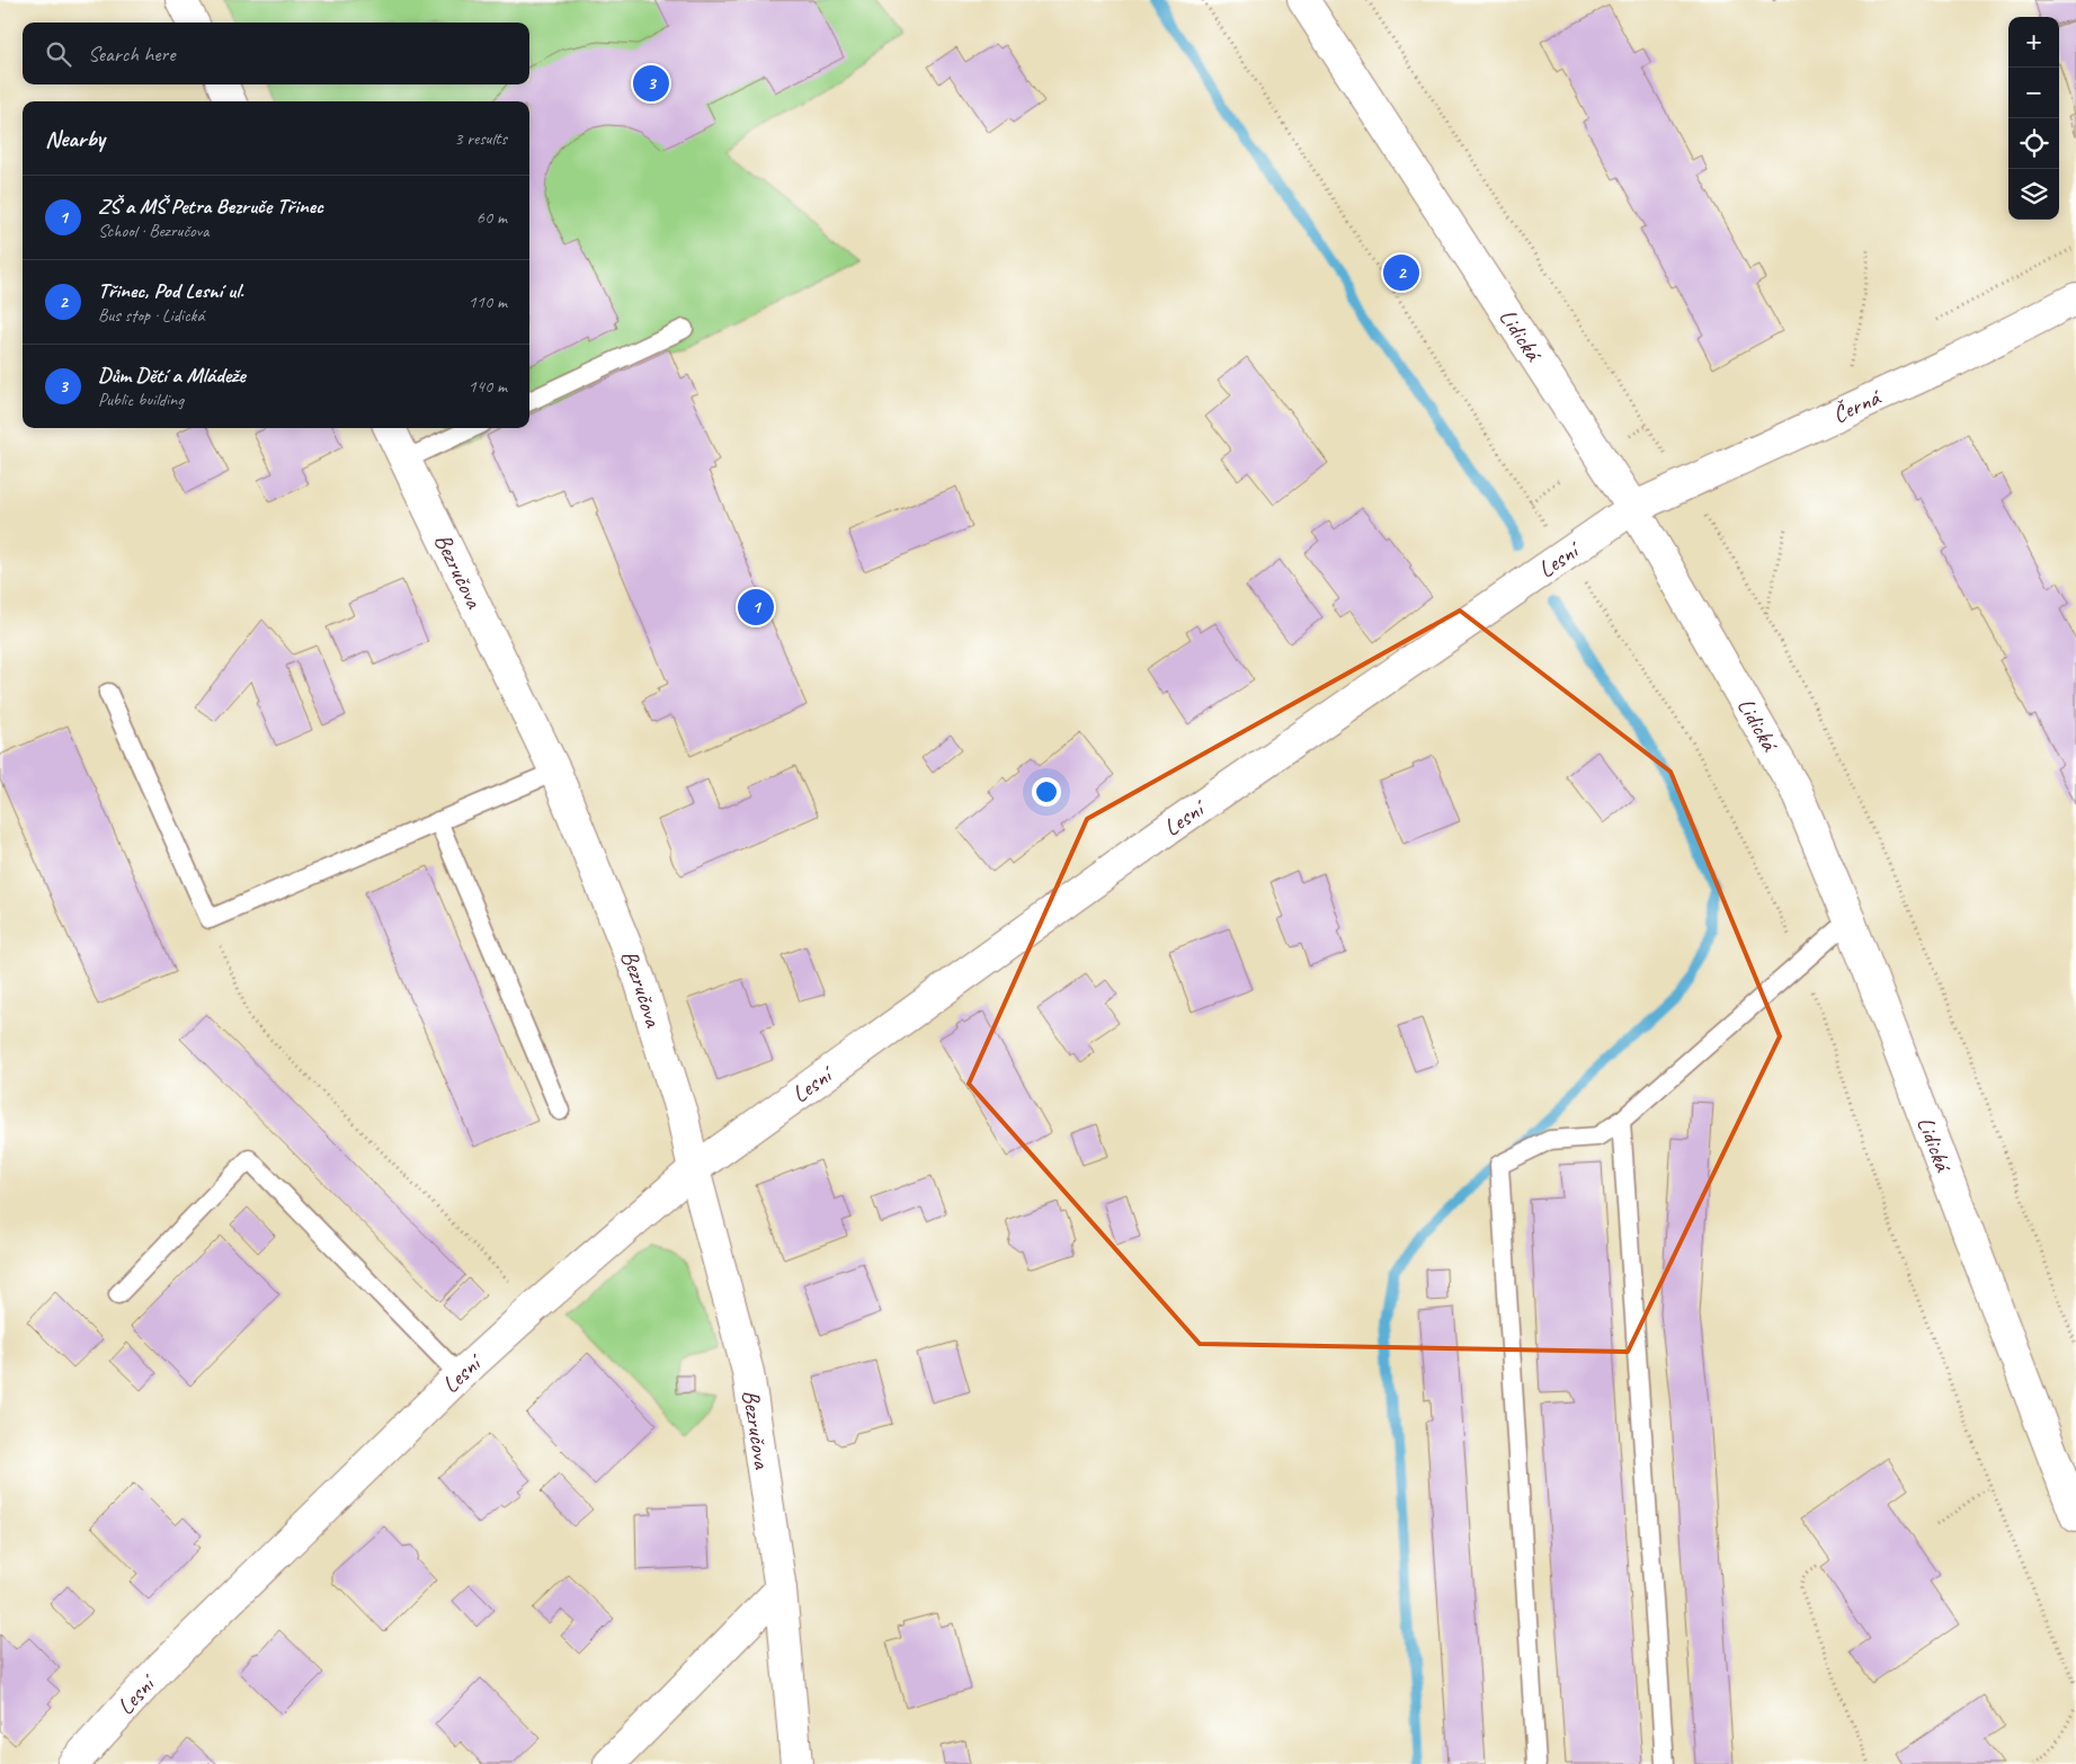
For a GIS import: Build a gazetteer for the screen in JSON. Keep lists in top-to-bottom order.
{
  "streets": {
    "street": [
      "Lidická",
      "Černá",
      "Lesní",
      "Bezručova"
    ]
  },
  "crossings": [
    ["Lidická", "Černá"],
    ["Lidická", "Lesní"],
    ["Černá", "Lesní"],
    ["Lesní", "Bezručova"]
  ],
  "page": {
    "map_buttons": ["+", "−"],
    "search": "Search here",
    "pins": ["3", "2", "1"],
    "heading": ["Nearby", "3 results"],
    "list": [
      {
        "mark": "1",
        "name": "ZŠ a MŠ Petra Bezruče Třinec",
        "note": "School · Bezručova",
        "value": "60 m"
      },
      {
        "mark": "2",
        "name": "Třinec, Pod Lesní ul.",
        "note": "Bus stop · Lidická",
        "value": "110 m"
      },
      {
        "mark": "3",
        "name": "Dům Dětí a Mládeže",
        "note": "Public building",
        "value": "140 m"
      }
    ]
  }
}
